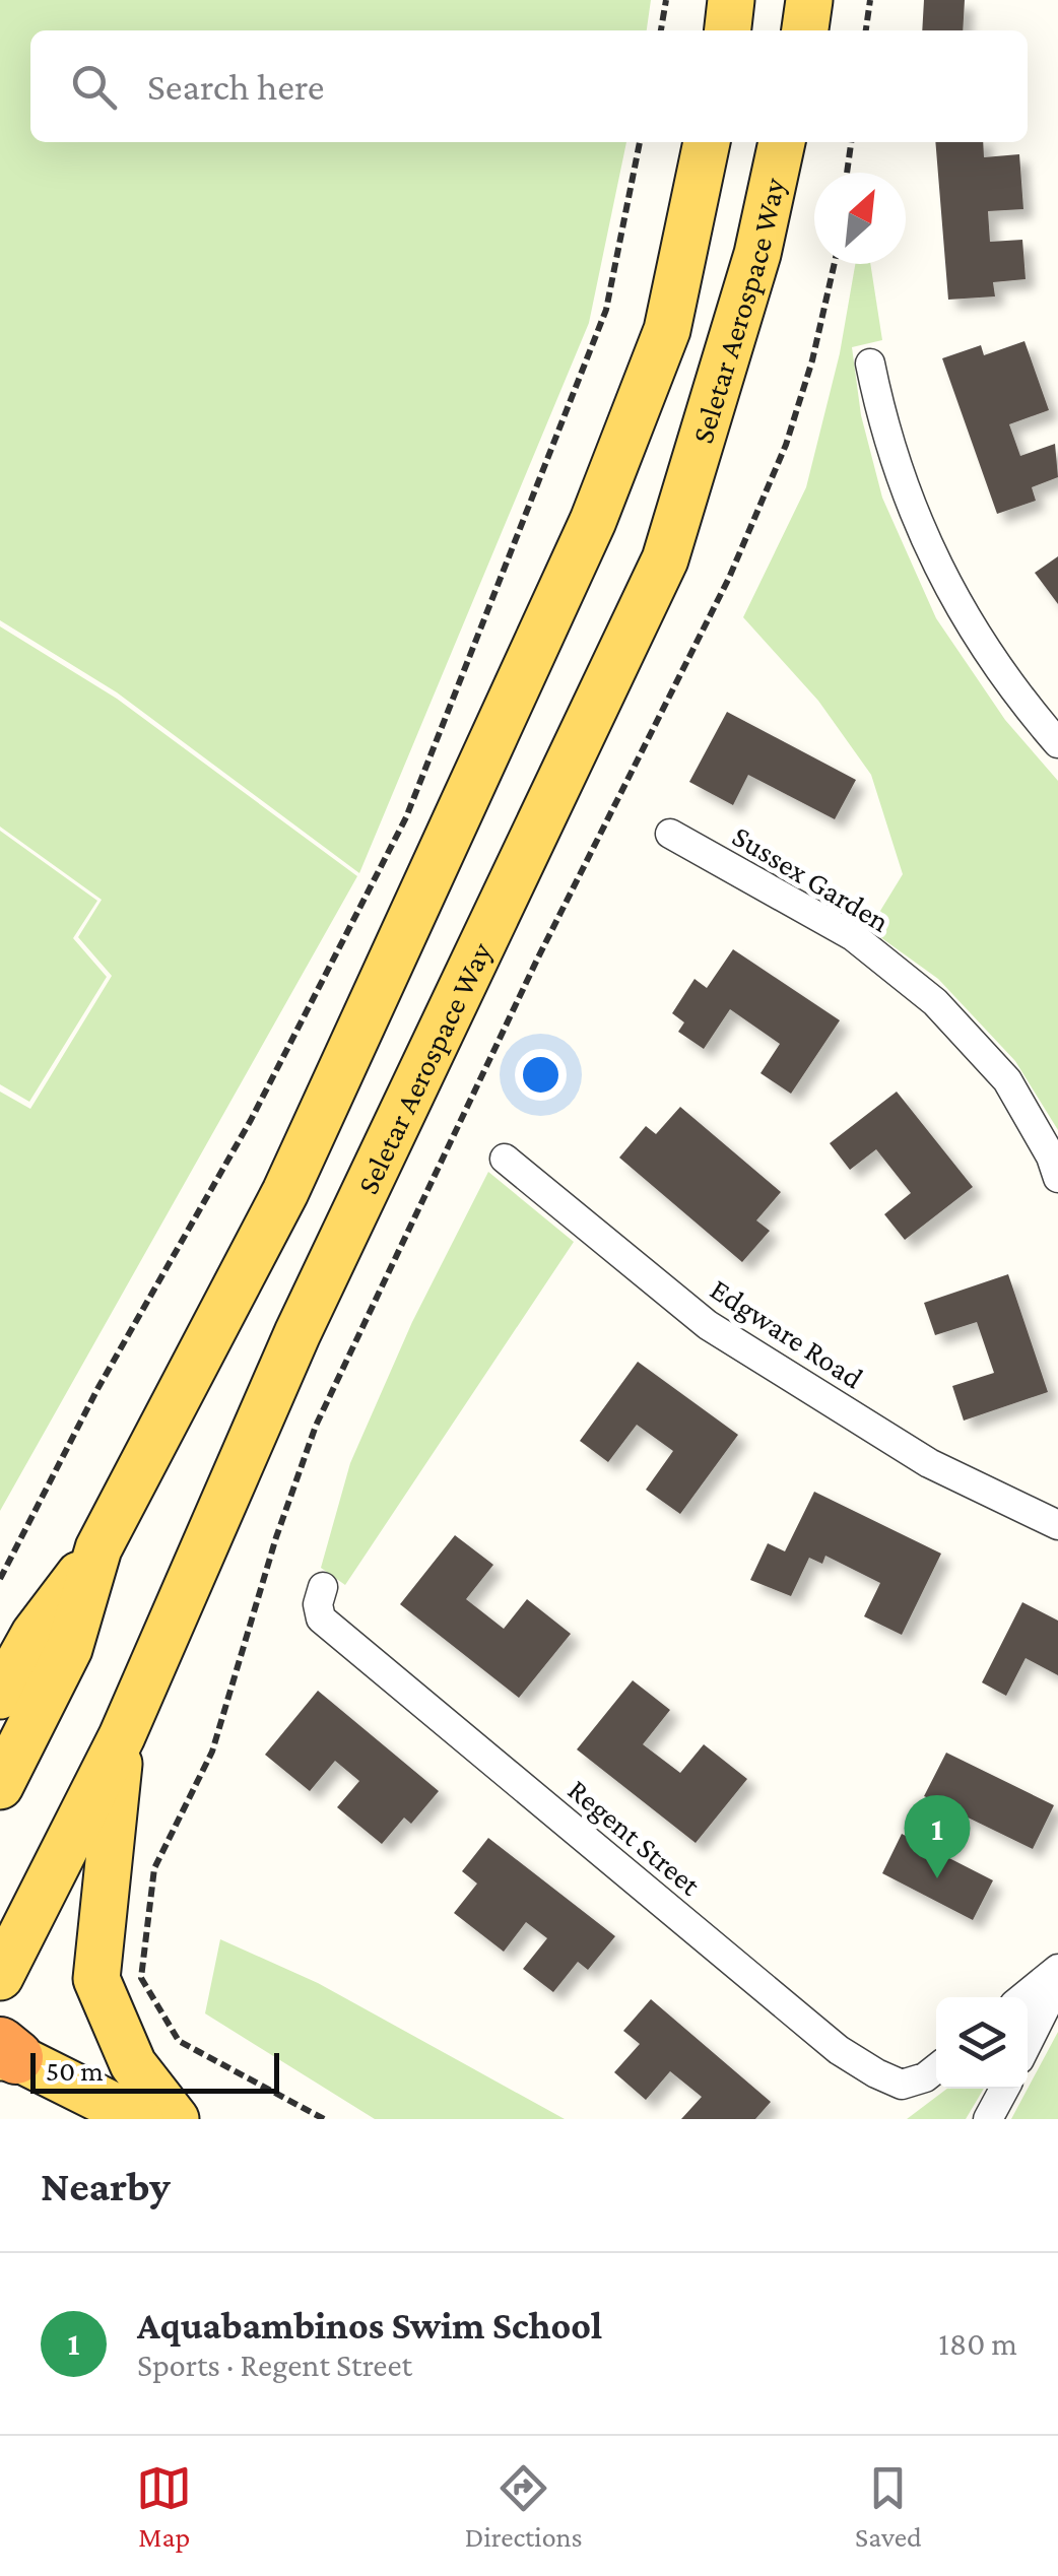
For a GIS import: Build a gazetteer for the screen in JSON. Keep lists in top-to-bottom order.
{
  "streets": {
    "main road": ["Seletar Aerospace Way"],
    "street": ["Sussex Garden", "Edgware Road", "Regent Street"]
  },
  "scale_bar": "50 m",
  "north": "top right",
  "page": {
    "search": "Search here",
    "pins": "1",
    "scale": "50 m",
    "heading": "Nearby",
    "list": [
      {
        "mark": "1",
        "name": "Aquabambinos Swim School",
        "note": "Sports · Regent Street",
        "value": "180 m"
      }
    ],
    "nav": ["Map", "Directions", "Saved"]
  }
}
